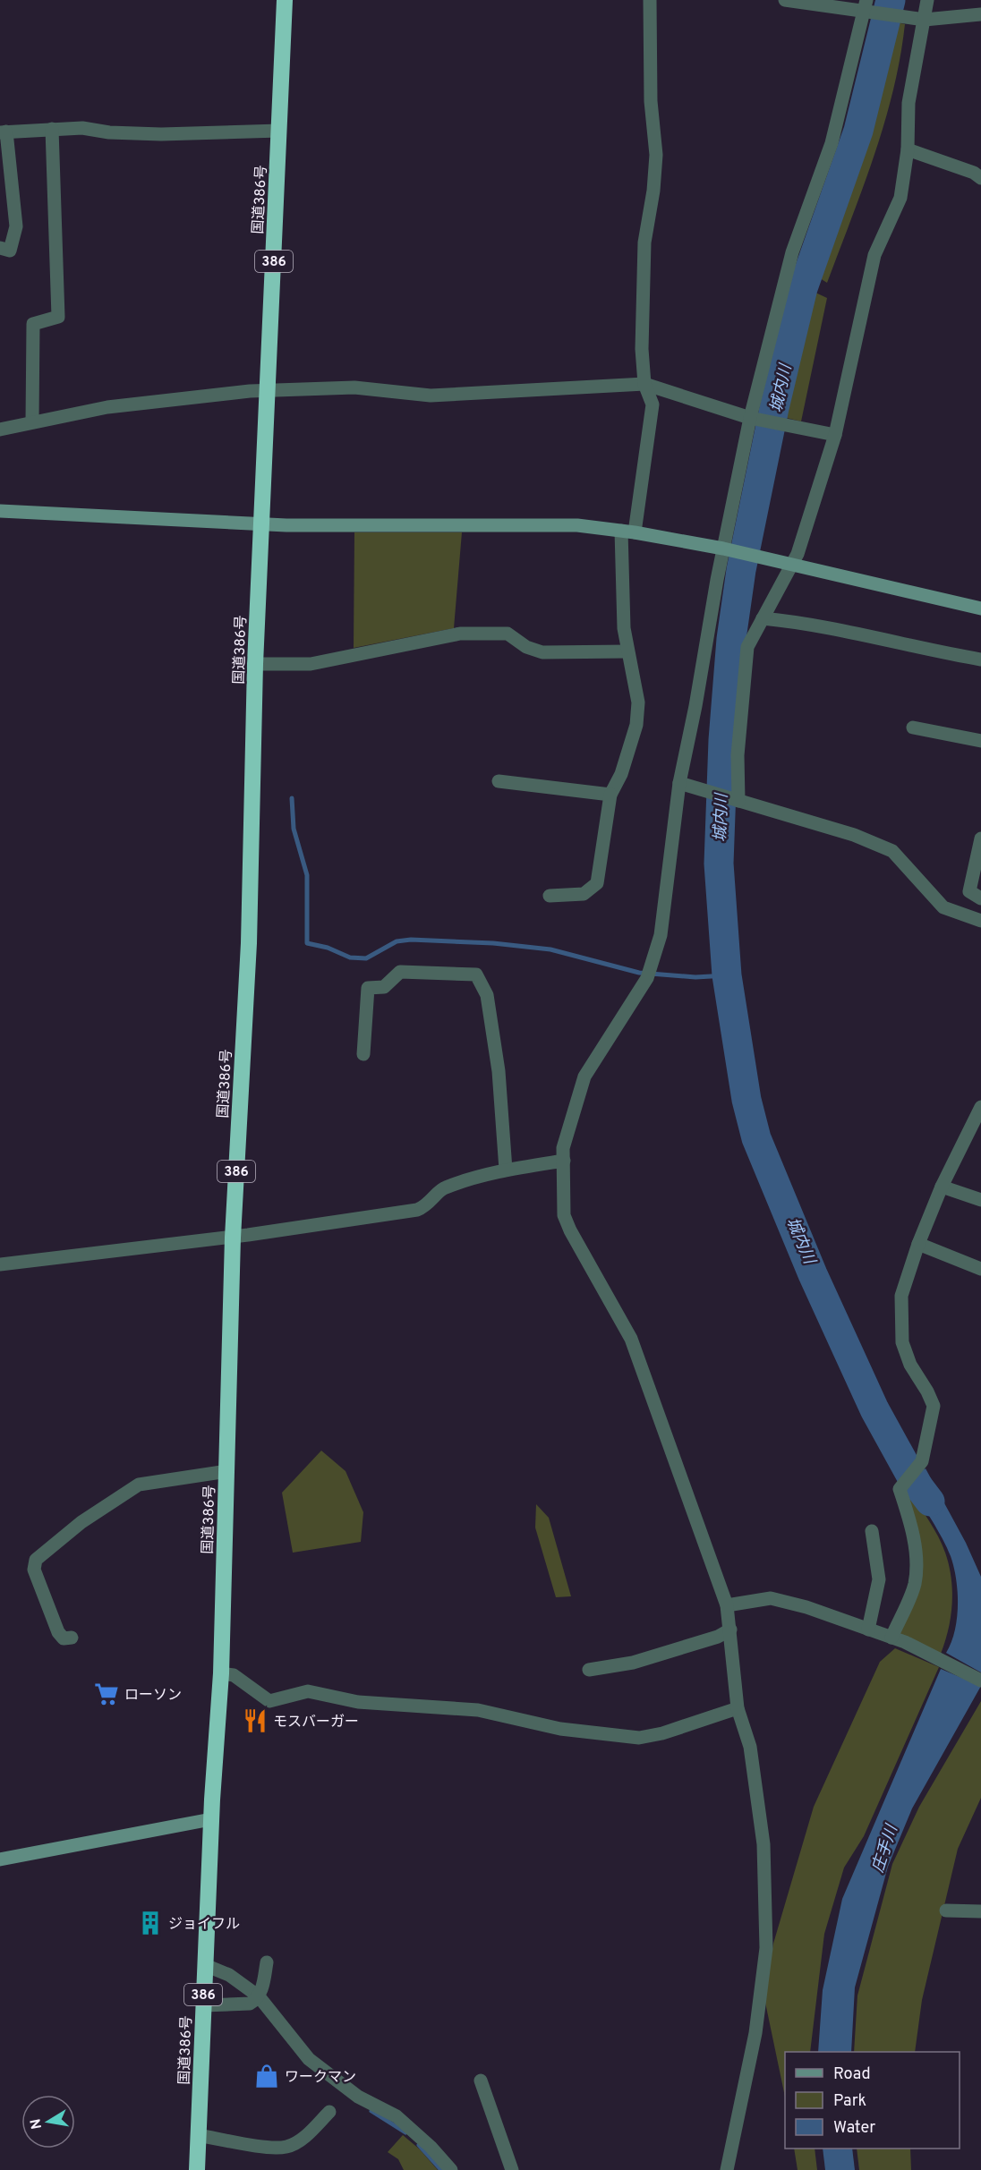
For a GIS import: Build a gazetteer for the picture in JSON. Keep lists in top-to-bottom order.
{
  "streets": {
    "highway": ["国道386号", "386"]
  },
  "water": ["城内川", "庄手川"],
  "places": {
    "supermarket": ["ローソン"],
    "restaurant": ["モスバーガー"],
    "building": ["ジョイフル"],
    "shop": ["ワークマン"]
  },
  "legend": ["Road", "Park", "Water"],
  "north": "left"
}
